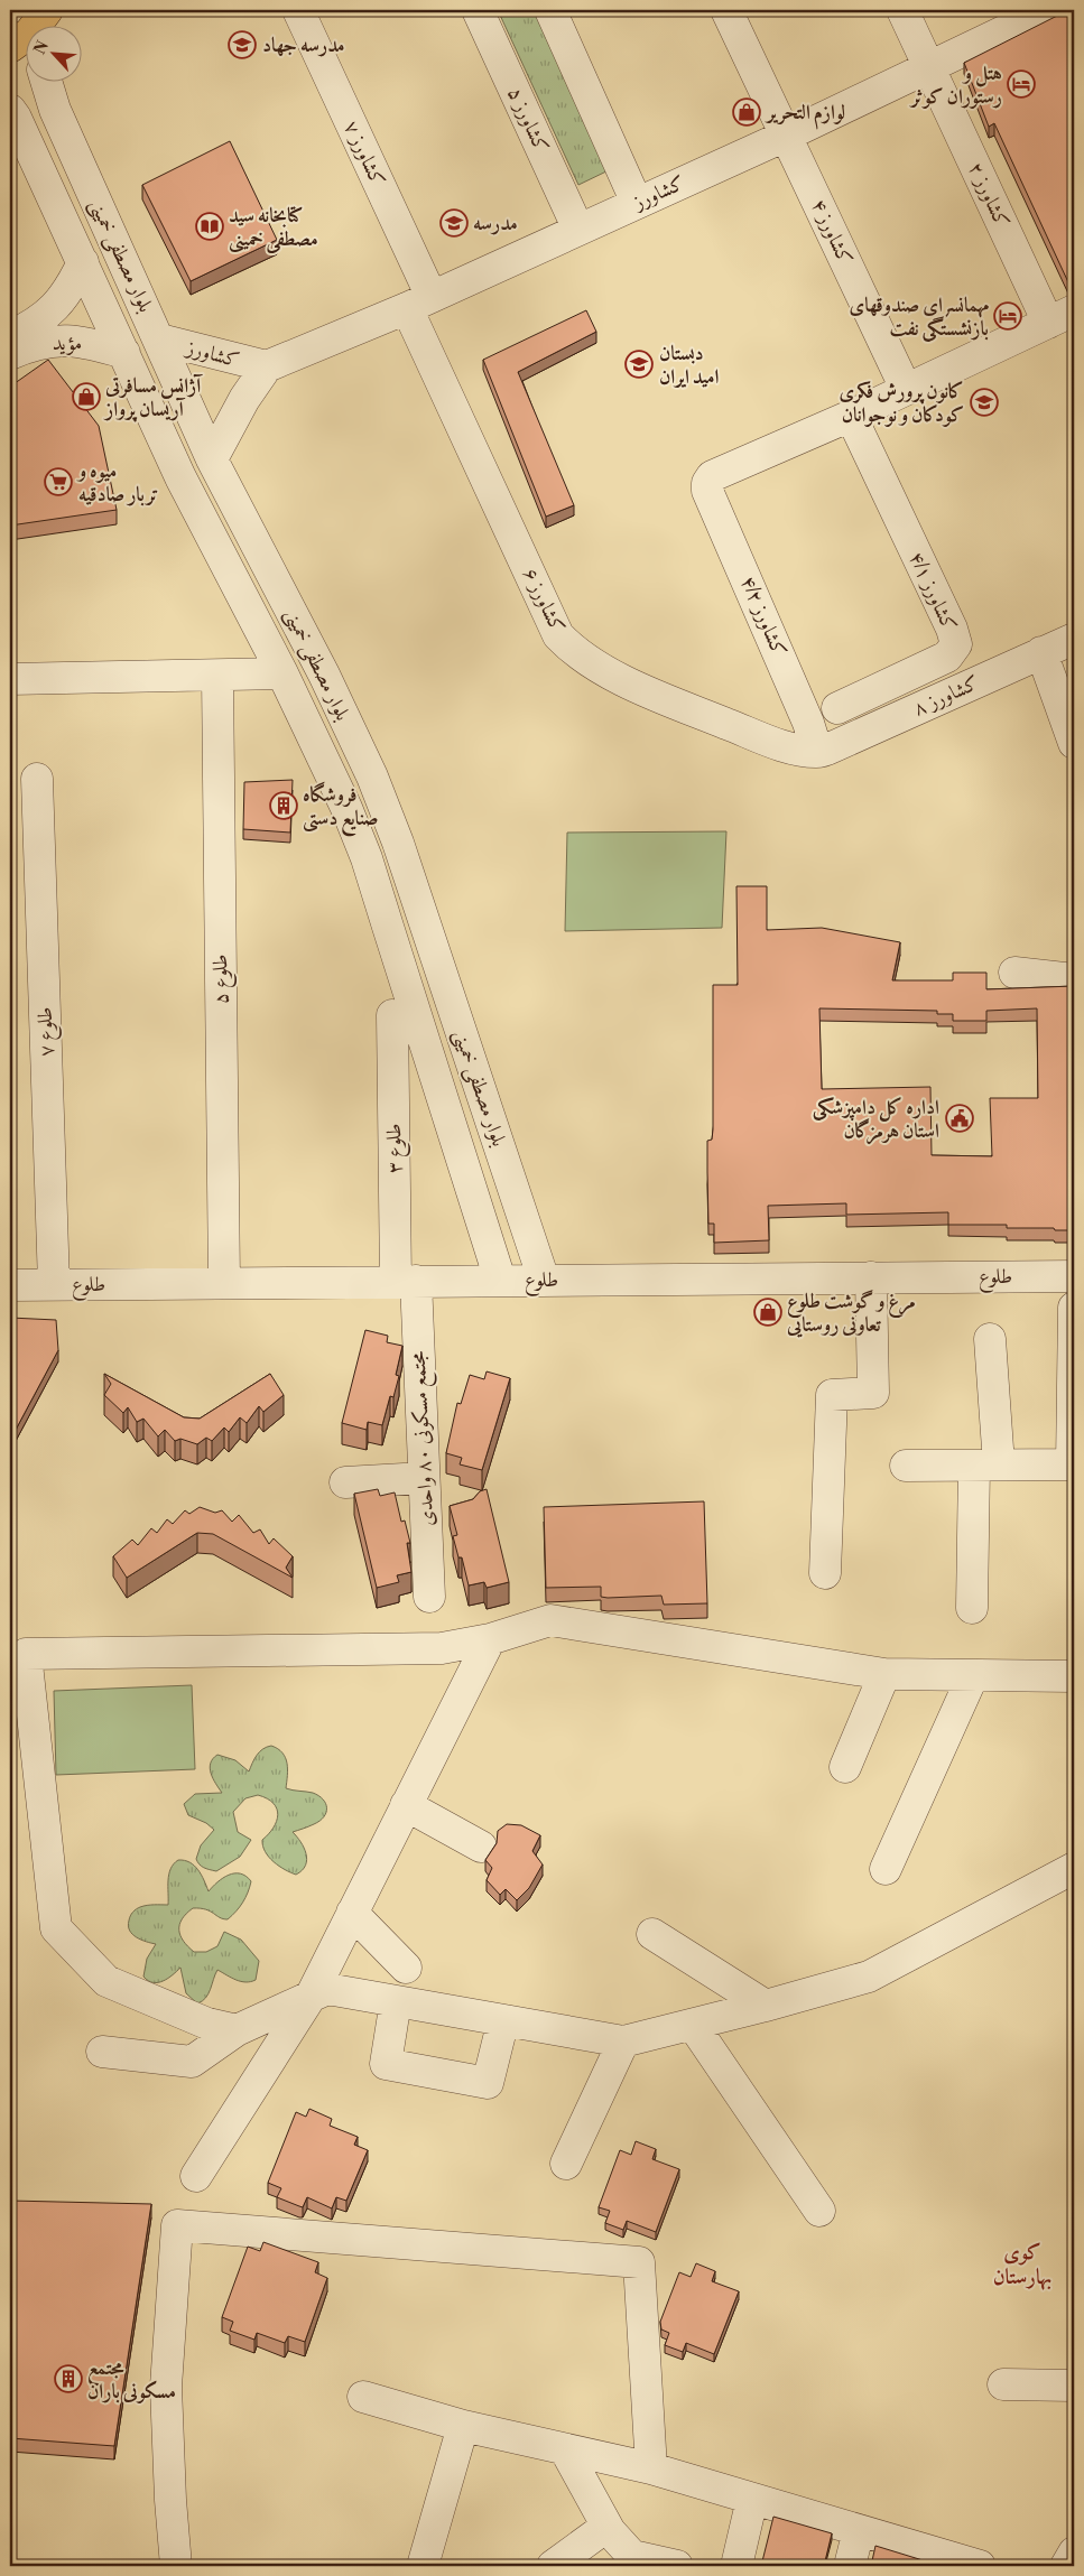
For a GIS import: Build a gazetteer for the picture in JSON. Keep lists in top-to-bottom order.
{
  "streets": {
    "street": [
      "کشاورز ۵",
      "کشاورز ۷",
      "کشاورز",
      "کشاورز ۲",
      "کشاورز ۴",
      "بلوار مصطفی خمینی",
      "مؤید",
      "کشاورز ۴/۱",
      "کشاورز ۶",
      "کشاورز ۴/۲",
      "کشاورز ۸",
      "طلوع ۵",
      "طلوع ۷",
      "طلوع ۳",
      "طلوع",
      "مجتمع مسکونی ۸۰ واحدی"
    ]
  },
  "crossings": [
    ["کشاورز ۵", "کشاورز"],
    ["کشاورز ۷", "کشاورز"],
    ["کشاورز ۷", "کشاورز ۶"],
    ["کشاورز", "کشاورز ۲"],
    ["کشاورز", "کشاورز ۴"],
    ["کشاورز", "بلوار مصطفی خمینی"],
    ["کشاورز", "کشاورز ۶"],
    ["بلوار مصطفی خمینی", "مؤید"],
    ["بلوار مصطفی خمینی", "طلوع"],
    ["کشاورز ۴/۱", "کشاورز ۴/۲"],
    ["کشاورز ۶", "کشاورز ۴/۲"],
    ["کشاورز ۶", "کشاورز ۸"],
    ["کشاورز ۴/۲", "کشاورز ۸"],
    ["طلوع ۵", "طلوع"],
    ["طلوع ۷", "طلوع"],
    ["طلوع ۳", "طلوع"],
    ["طلوع ۳", "مجتمع مسکونی ۸۰ واحدی"],
    ["طلوع", "مجتمع مسکونی ۸۰ واحدی"]
  ],
  "districts": ["کوی بهارستان"],
  "places": {
    "school or university": [
      "مدرسه جهاد",
      "مدرسه",
      "دبستان امید ایران",
      "کانون پرورش فکری کودکان و نوجوانان"
    ],
    "hotel": ["هتل و رستوران کوثر", "مهمانسرای صندوقهای بازنشستگی نفت"],
    "shop": ["لوازم التحریر", "آژانس مسافرتی آریسان پرواز", "مرغ و گوشت طلوع تعاونی روستایی"],
    "library": ["کتابخانه سید مصطفی خمینی"],
    "supermarket": ["میوه و تربار صادقیه"],
    "building": ["فروشگاه صنایع دستی", "مجتمع مسکونی باران"],
    "public building": ["اداره کل دامپزشکی استان هرمزگان"]
  },
  "north": "top left"
}
